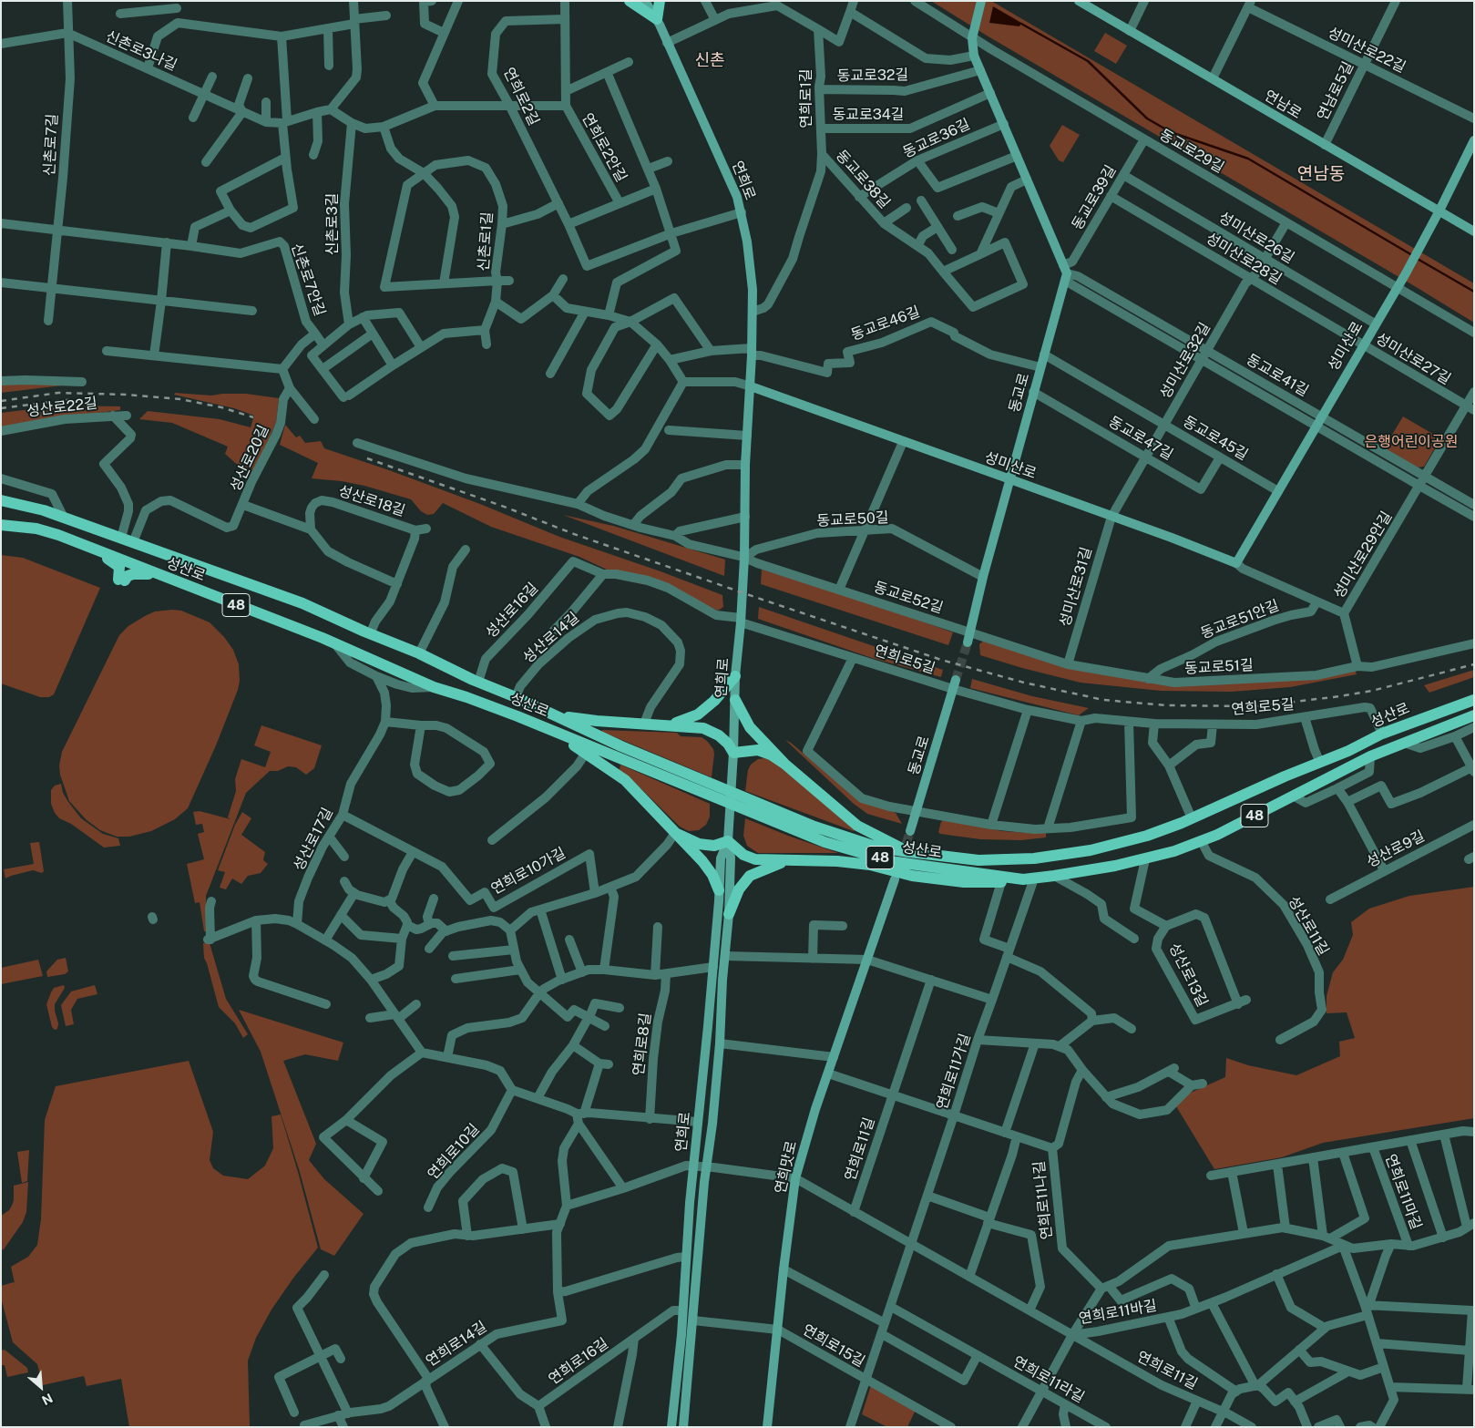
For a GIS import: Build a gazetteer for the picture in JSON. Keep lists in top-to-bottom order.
{
  "streets": {
    "main road": ["성산로", "48"],
    "street": [
      "성미산로22길",
      "신촌로3나길",
      "동교로32길",
      "연남로5길",
      "연희로2길",
      "연희로1길",
      "연남로",
      "동교로34길",
      "동교로36길",
      "신촌로7길",
      "연희로2안길",
      "동교로29길",
      "동교로38길",
      "연희로",
      "동교로39길",
      "신촌로3길",
      "성미산로26길",
      "신촌로1길",
      "성미산로28길",
      "신촌로7안길",
      "동교로46길",
      "성미산로",
      "성미산로27길",
      "성미산로32길",
      "동교로41길",
      "동교로",
      "성산로22길",
      "동교로47길",
      "동교로45길",
      "성산로20길",
      "성산로18길",
      "동교로50길",
      "성미산로29안길",
      "성미산로31길",
      "동교로52길",
      "성산로16길",
      "동교로51안길",
      "성산로14길",
      "연희로5길",
      "동교로51길",
      "성산로17길",
      "성산로9길",
      "연희로10가길",
      "성산로11길",
      "성산로13길",
      "연희로8길",
      "연희로11가길",
      "연희로11길",
      "연희로10길",
      "연희맛로",
      "연희로11마길",
      "연희로11나길",
      "연희로11바길",
      "연희로14길",
      "연희로15길",
      "연희로16길",
      "연희로11라길"
    ]
  },
  "crossings": [
    ["성미산로22길", "연남로5길"],
    ["신촌로3나길", "신촌로7길"],
    ["동교로32길", "연희로1길"],
    ["연남로5길", "연남로"],
    ["연희로2길", "연희로2안길"],
    ["연희로2길", "연희로"],
    ["연희로1길", "동교로34길"],
    ["연희로1길", "동교로38길"],
    ["연희로1길", "연희로"],
    ["연남로", "성미산로"],
    ["동교로36길", "동교로38길"],
    ["신촌로7길", "신촌로7안길"],
    ["동교로29길", "동교로39길"],
    ["동교로29길", "성미산로"],
    ["동교로29길", "성미산로32길"],
    ["연희로", "동교로46길"],
    ["연희로", "성미산로"],
    ["연희로", "동교로50길"],
    ["연희로", "동교로52길"],
    ["연희로", "연희로5길"],
    ["연희로", "연희로11길"],
    ["연희로", "연희로15길"],
    ["연희로", "연희로16길"],
    ["동교로39길", "성미산로26길"],
    ["동교로39길", "성미산로28길"],
    ["동교로39길", "동교로41길"],
    ["동교로39길", "동교로"],
    ["성미산로26길", "성미산로"],
    ["성미산로26길", "성미산로32길"],
    ["성미산로28길", "성미산로"],
    ["성미산로28길", "성미산로27길"],
    ["성미산로28길", "성미산로32길"],
    ["동교로46길", "동교로"],
    ["성미산로", "성미산로27길"],
    ["성미산로", "성미산로32길"],
    ["성미산로", "동교로41길"],
    ["성미산로", "동교로"],
    ["성미산로", "동교로45길"],
    ["성미산로", "성미산로29안길"],
    ["성미산로", "성미산로31길"],
    ["성미산로", "동교로51안길"],
    ["성미산로27길", "성미산로29안길"],
    ["성미산로32길", "동교로41길"],
    ["성미산로32길", "동교로47길"],
    ["성미산로32길", "동교로45길"],
    ["성미산로32길", "성미산로31길"],
    ["동교로41길", "동교로"],
    ["동교로41길", "성미산로29안길"],
    ["동교로", "동교로47길"],
    ["동교로", "동교로45길"],
    ["동교로", "동교로50길"],
    ["동교로", "동교로52길"],
    ["동교로", "연희로5길"],
    ["동교로", "동교로51길"],
    ["동교로47길", "동교로45길"],
    ["성산로20길", "성산로18길"],
    ["성산로20길", "성산로"],
    ["성산로18길", "성산로"],
    ["동교로50길", "동교로52길"],
    ["성미산로29안길", "동교로51길"],
    ["성산로", "성산로16길"],
    ["성산로", "성산로14길"],
    ["성산로", "연희로5길"],
    ["성산로", "성산로11길"],
    ["성산로", "성산로13길"],
    ["성산로", "연희로11가길"],
    ["성미산로31길", "동교로51길"],
    ["동교로52길", "동교로51길"],
    ["성산로16길", "연희로5길"],
    ["동교로51안길", "동교로51길"],
    ["성산로17길", "연희로10가길"],
    ["연희로11가길", "연희로11길"],
    ["연희로11가길", "연희로11나길"],
    ["연희로11길", "연희맛로"],
    ["연희로11길", "연희로11마길"],
    ["연희로11길", "연희로11바길"],
    ["연희맛로", "연희로15길"],
    ["연희로11마길", "연희로11나길"],
    ["연희로11마길", "연희로11바길"]
  ],
  "districts": ["신촌", "연남동"],
  "parks": ["은행어린이공원"],
  "north": "bottom right"
}
